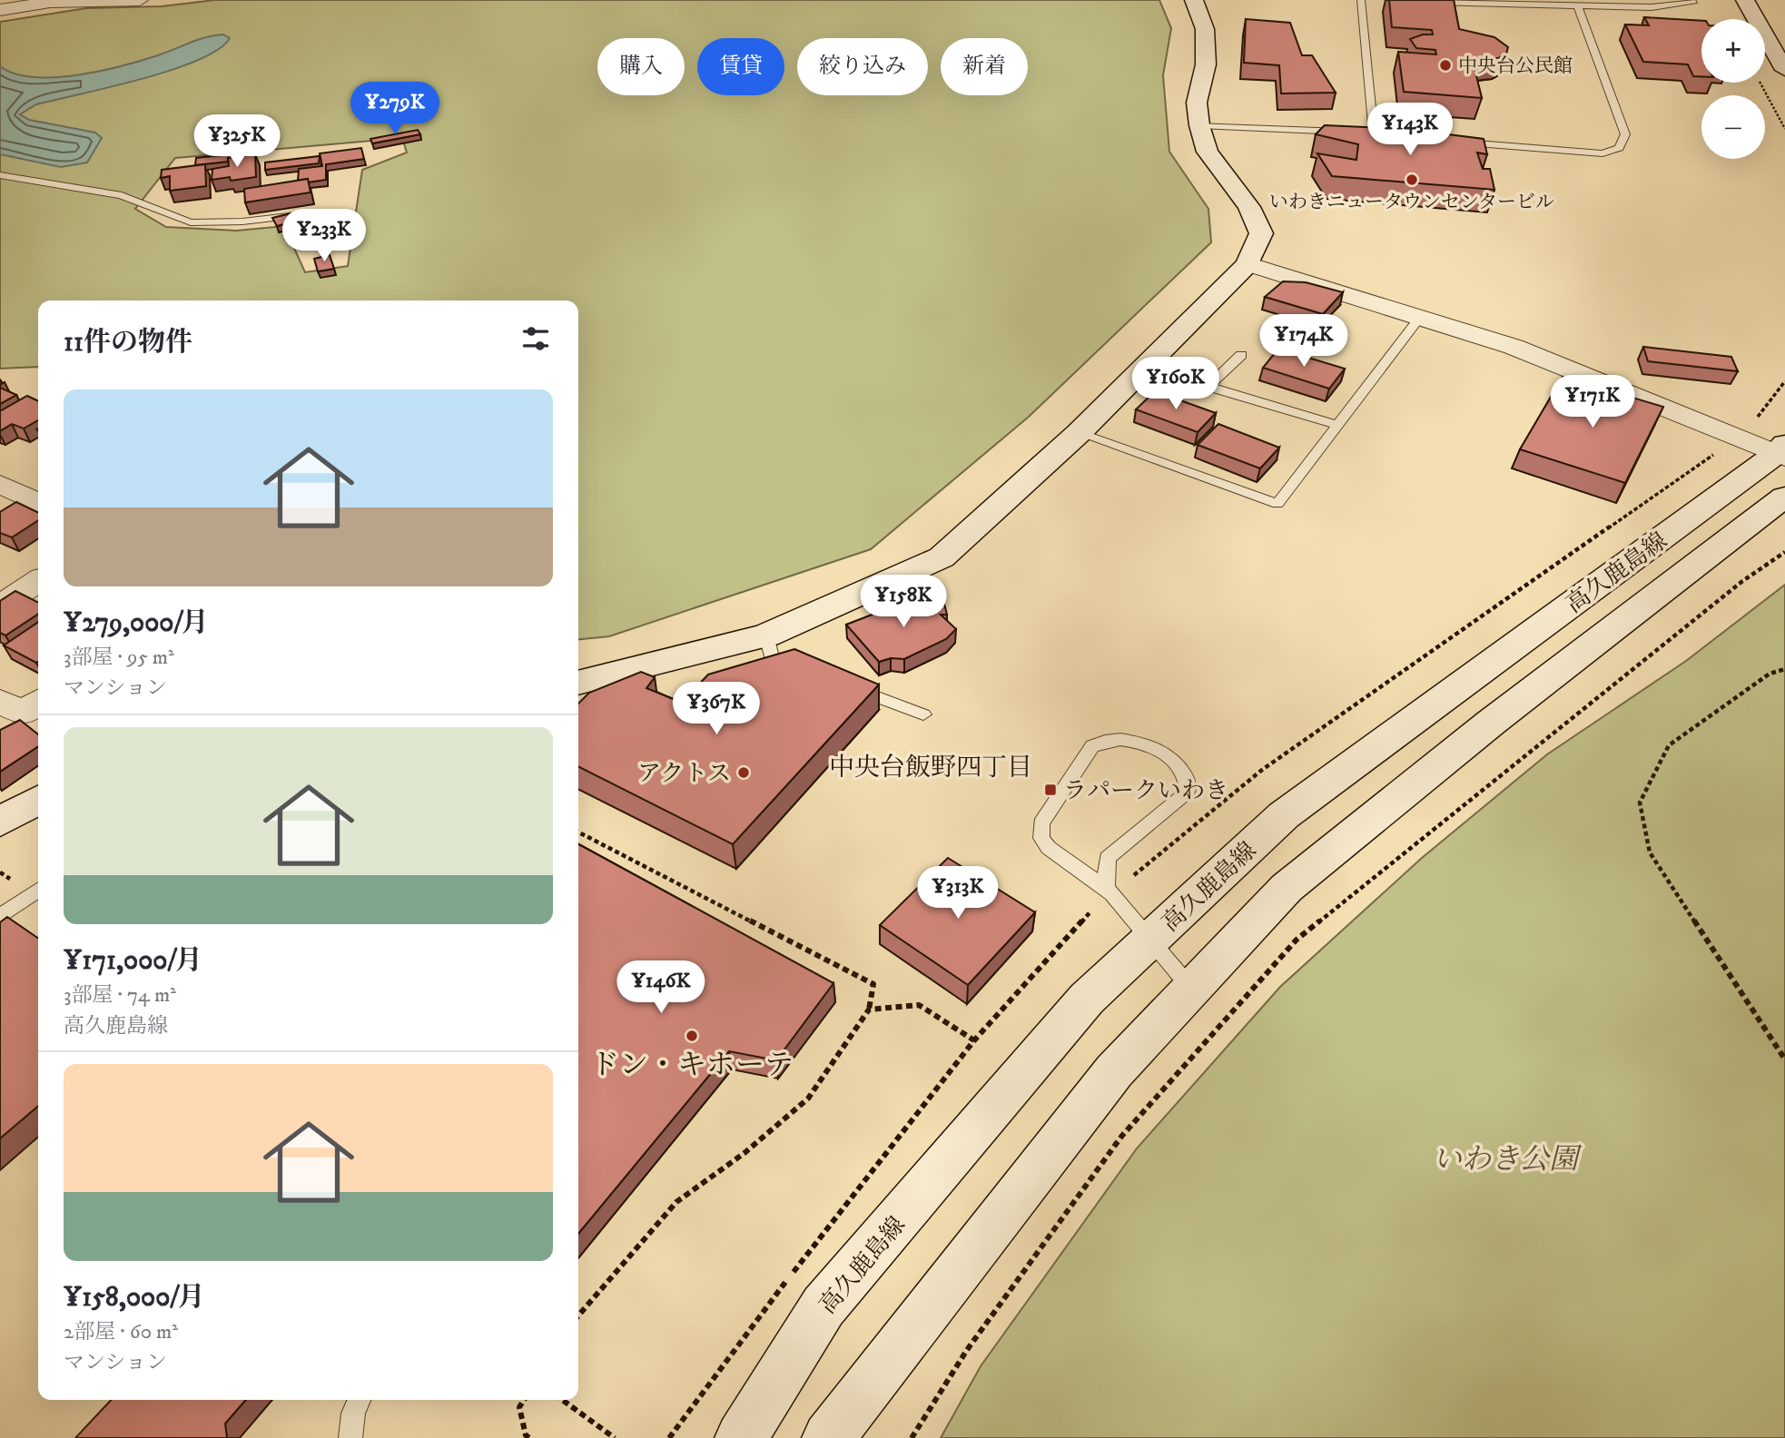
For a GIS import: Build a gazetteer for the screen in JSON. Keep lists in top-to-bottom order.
{
  "streets": {
    "main road": ["高久鹿島線"]
  },
  "districts": ["中央台飯野四丁目"],
  "parks": ["いわき公園"],
  "places": {
    "other": [
      "中央台公民館",
      "いわきニュータウンセンタービル",
      "アクトス",
      "ドン・キホーテ"
    ],
    "transit": ["ラパークいわき"]
  },
  "page": {
    "map_buttons": ["+", "−"],
    "chip": [
      "購入",
      "賃貸",
      "絞り込み",
      "新着"
    ],
    "price": [
      "¥279K",
      "¥143K",
      "¥325K",
      "¥233K",
      "¥174K",
      "¥160K",
      "¥171K",
      "¥158K",
      "¥367K",
      "¥313K",
      "¥146K"
    ],
    "heading": "11件の物件",
    "list": [
      {
        "name": "¥279,000/月",
        "note": "3部屋 · 95 m² · マンション"
      },
      {
        "name": "¥171,000/月",
        "note": "3部屋 · 74 m² · 高久鹿島線"
      },
      {
        "name": "¥158,000/月",
        "note": "2部屋 · 60 m² · マンション"
      }
    ]
  }
}
